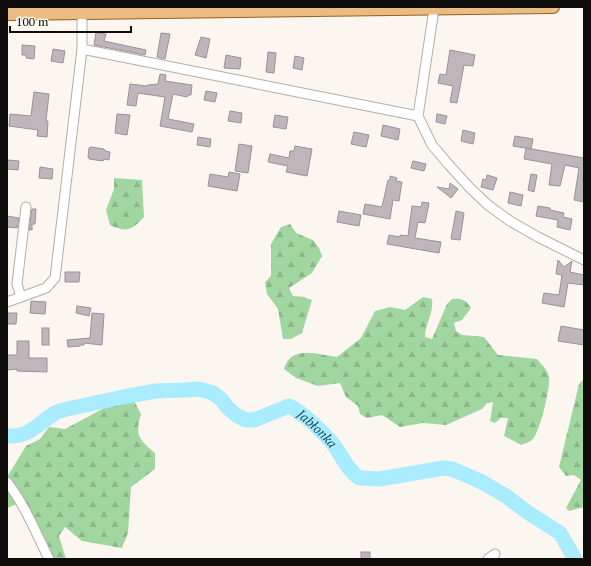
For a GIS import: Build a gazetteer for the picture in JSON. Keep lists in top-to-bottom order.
{
  "water": ["Jabłonka"],
  "scale_bar": "100 m"
}
